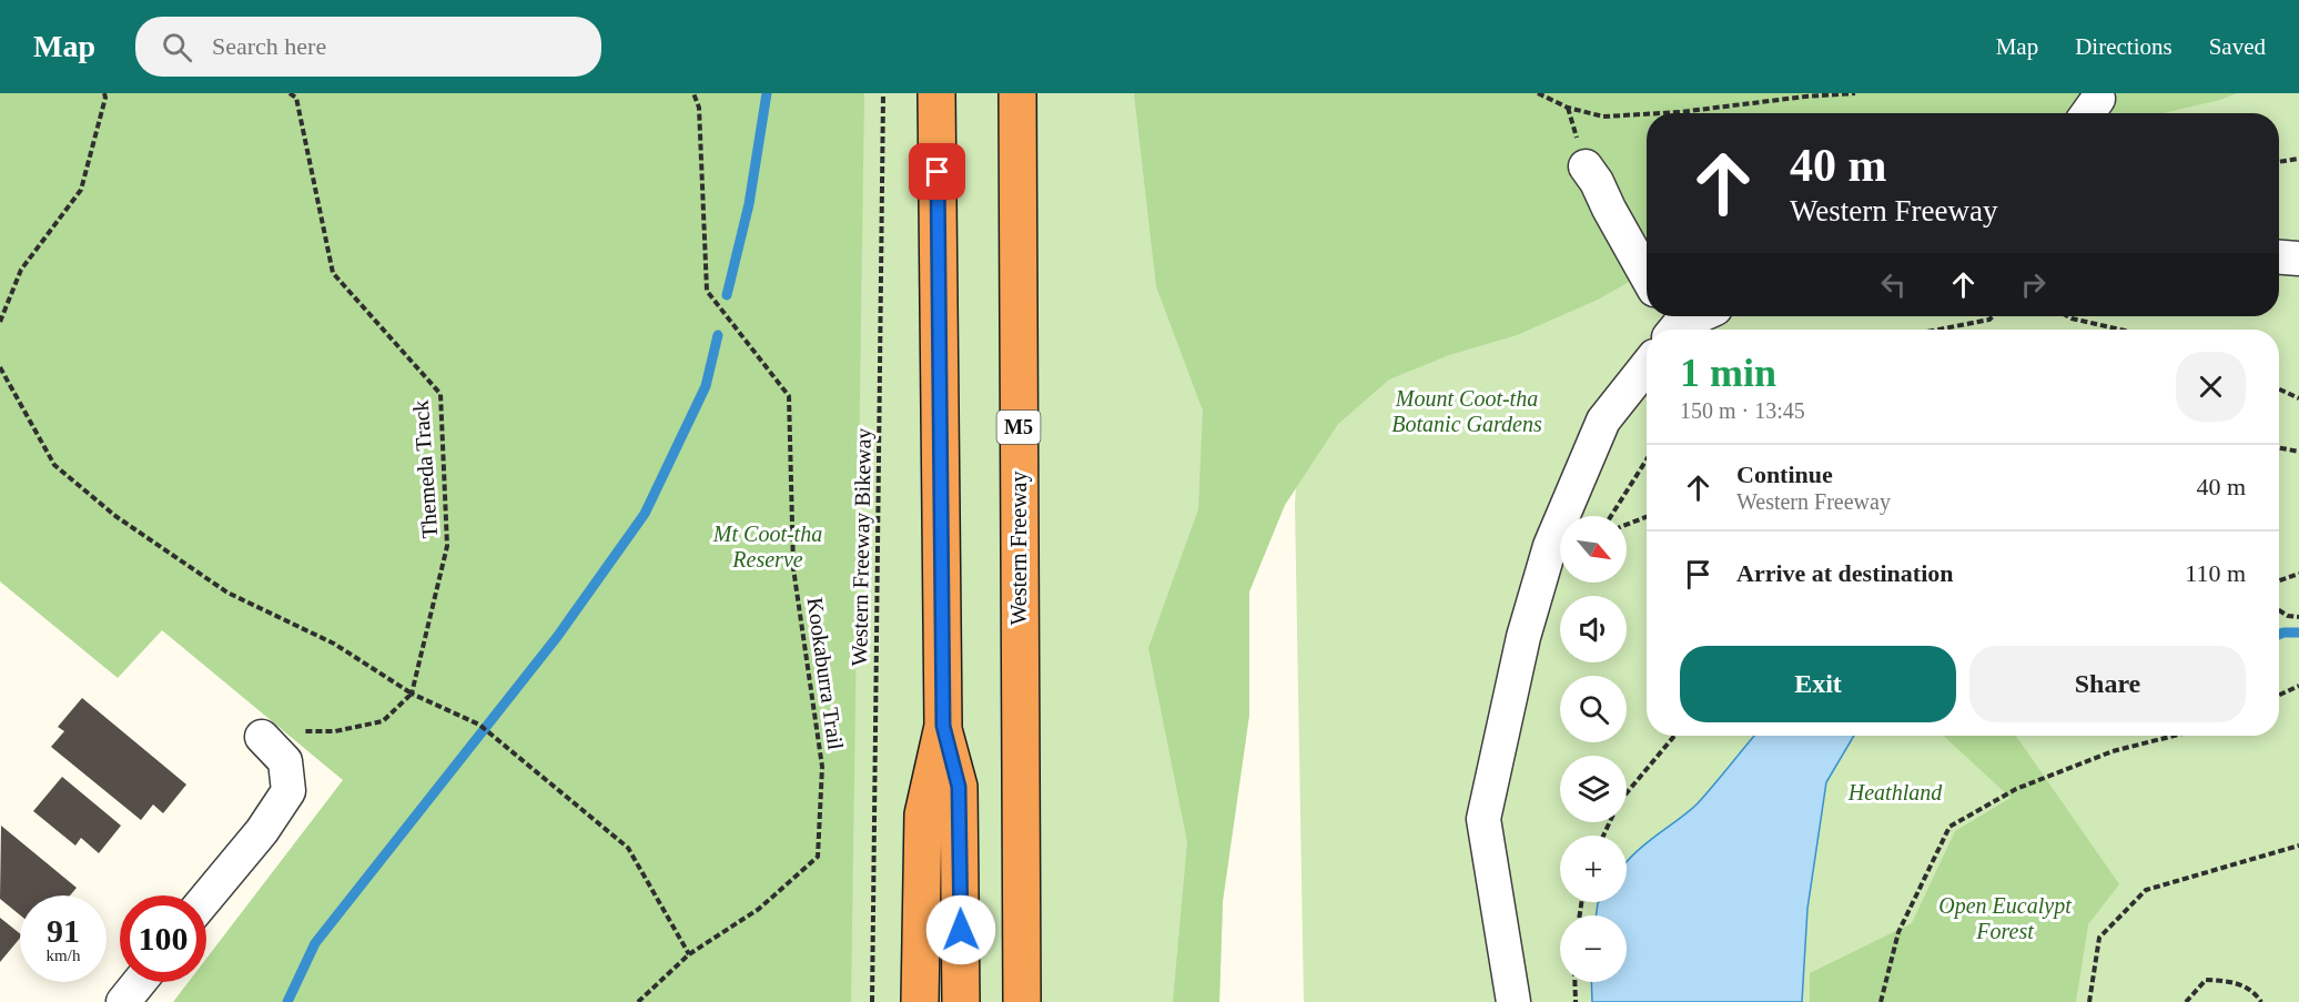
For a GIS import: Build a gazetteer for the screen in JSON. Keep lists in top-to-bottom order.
{
  "streets": {
    "highway": ["M5", "Western Freeway"],
    "path": ["Themeda Track", "Western Freeway Bikeway", "Kookaburra Trail"]
  },
  "parks": [
    "Mount Coot-tha Botanic Gardens",
    "Mt Coot-tha Reserve",
    "Heathland",
    "Open Eucalypt Forest"
  ],
  "north": "bottom right",
  "page": {
    "header": "Map",
    "search": "Search here",
    "nav": ["Map", "Directions", "Saved"],
    "turn": ["40 m", "Western Freeway"],
    "heading": ["1 min", "150 m · 13:45"],
    "list": [
      {
        "name": "Continue",
        "note": "Western Freeway",
        "value": "40 m"
      },
      {
        "name": "Arrive at destination",
        "value": "110 m"
      }
    ],
    "map_buttons": ["+", "−"],
    "buttons": ["Exit", "Share"],
    "speed": "91 km/h",
    "limit": "100"
  }
}
